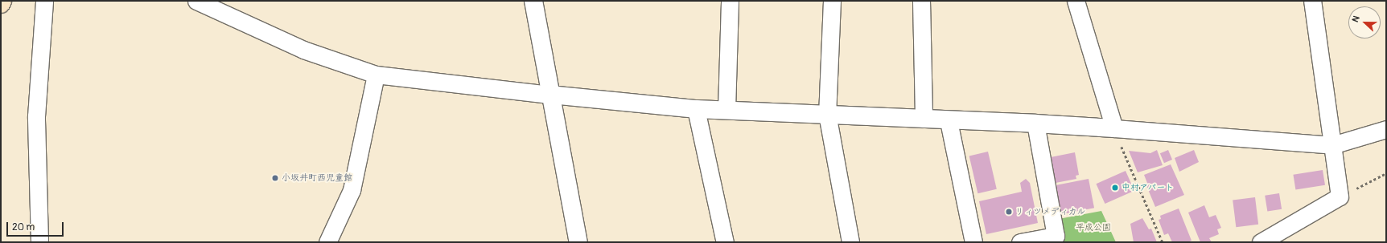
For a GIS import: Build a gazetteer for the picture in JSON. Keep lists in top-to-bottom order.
{
  "parks": ["平成公園"],
  "places": ["小坂井町西児童館", "中村アパート", "リィツメディカル"],
  "scale_bar": "20 m",
  "north": "left"
}
